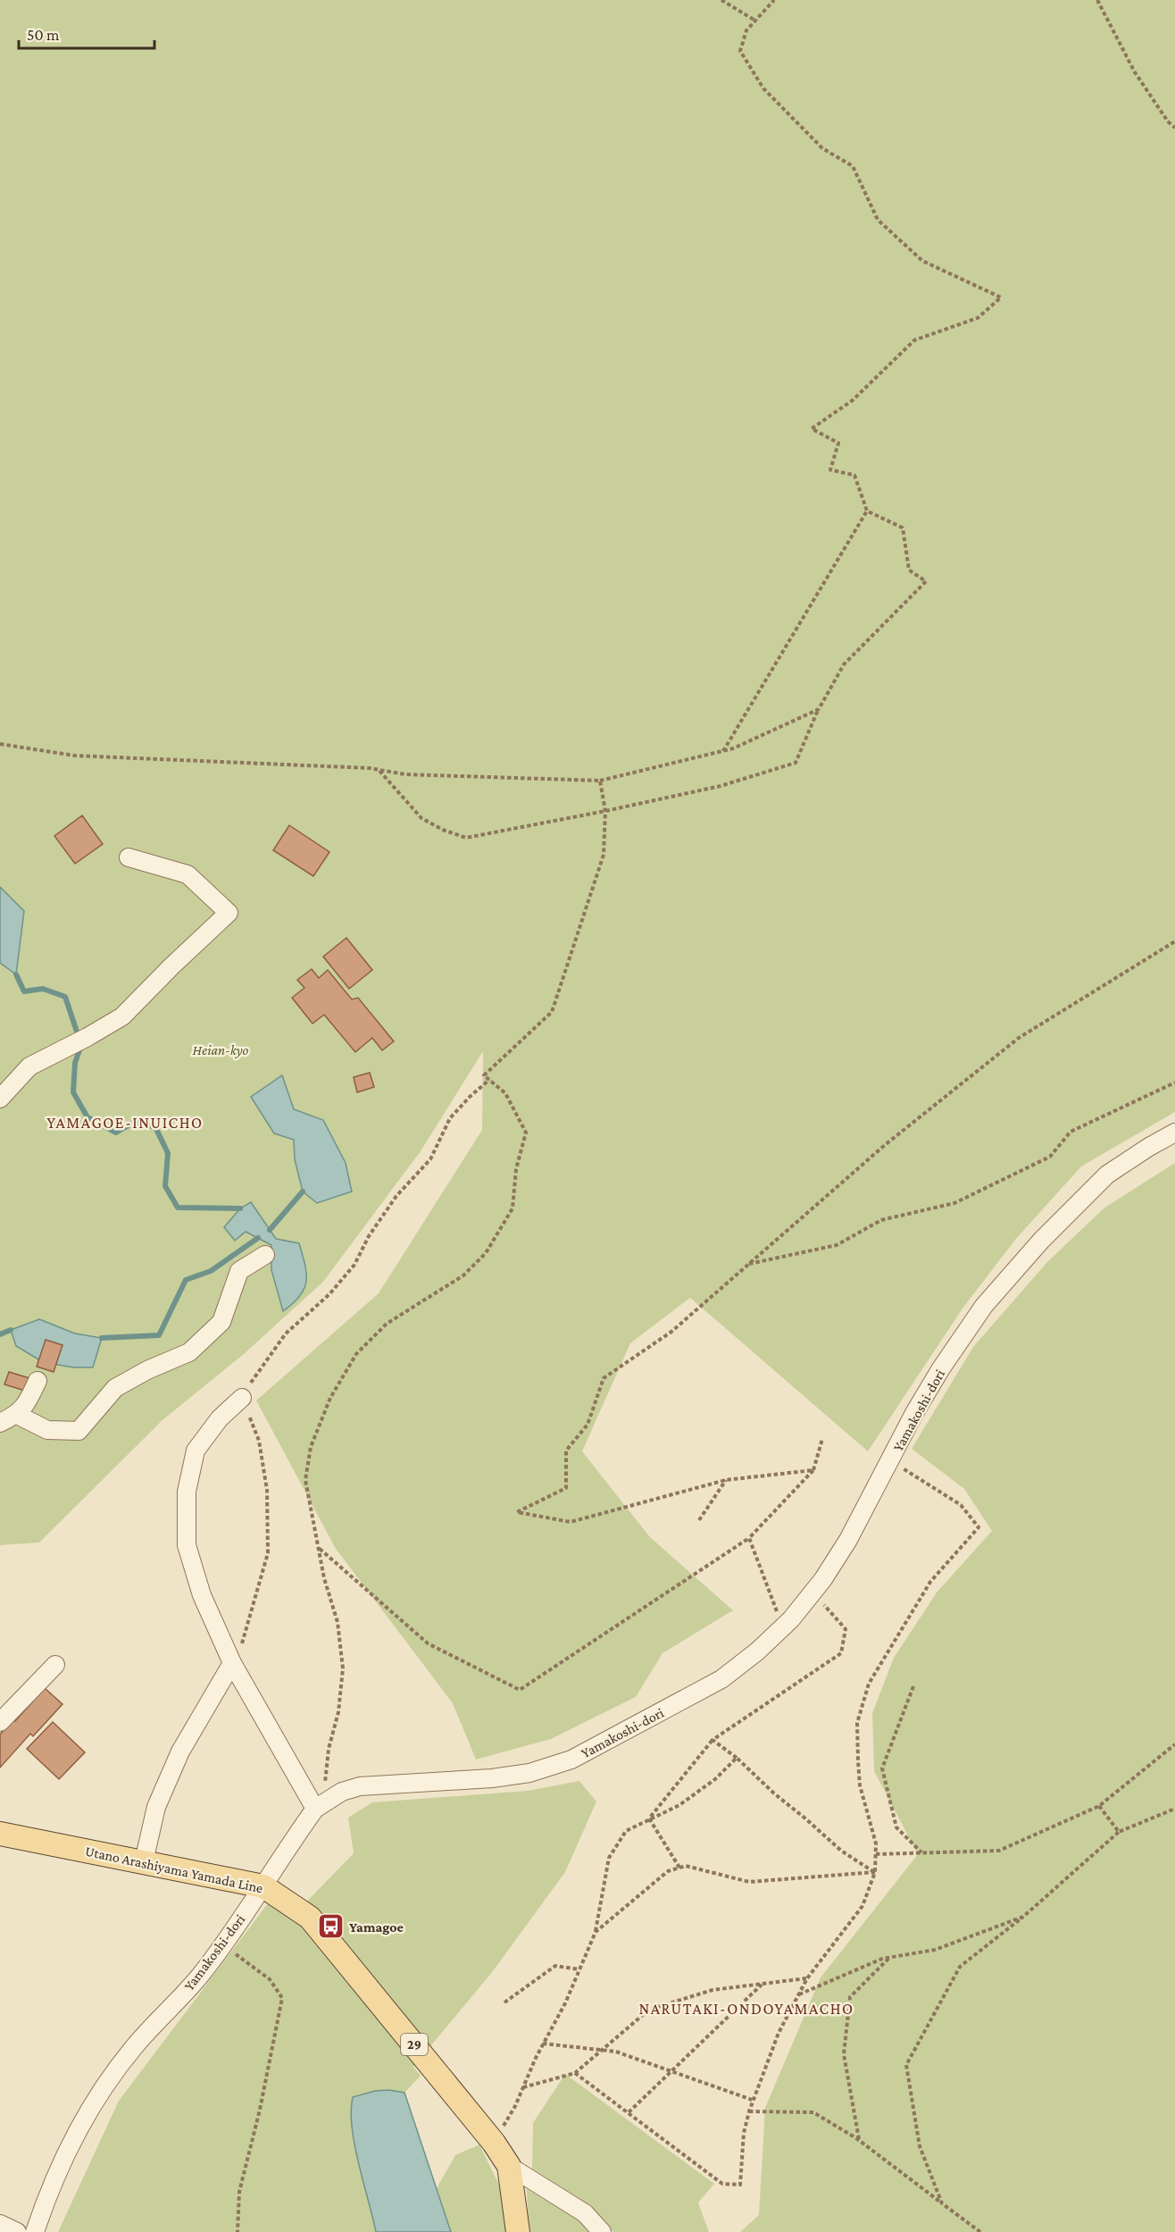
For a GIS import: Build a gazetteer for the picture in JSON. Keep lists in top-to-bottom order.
{
  "streets": {
    "main road": ["Utano Arashiyama Yamada Line", "29"],
    "street": ["Yamakoshi-dori"]
  },
  "crossings": [
    ["Yamakoshi-dori", "Utano Arashiyama Yamada Line"]
  ],
  "districts": ["YAMAGOE-INUICHO", "NARUTAKI-ONDOYAMACHO"],
  "parks": ["Heian-kyo"],
  "places": {
    "bus stop": ["Yamagoe"]
  },
  "scale_bar": "50 m"
}
